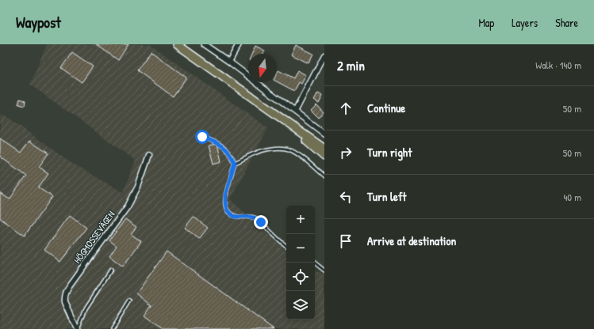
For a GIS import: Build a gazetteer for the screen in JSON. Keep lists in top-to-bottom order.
{
  "streets": {
    "street": ["HÖGMOSSEVÄGEN"]
  },
  "north": "bottom",
  "page": {
    "header": "Waypost",
    "nav": ["Map", "Layers", "Share"],
    "heading": ["2 min", "Walk · 140 m"],
    "list": [
      ["Continue", "50 m"],
      ["Turn right", "50 m"],
      ["Turn left", "40 m"],
      "Arrive at destination"
    ],
    "map_buttons": ["+", "−"]
  }
}
